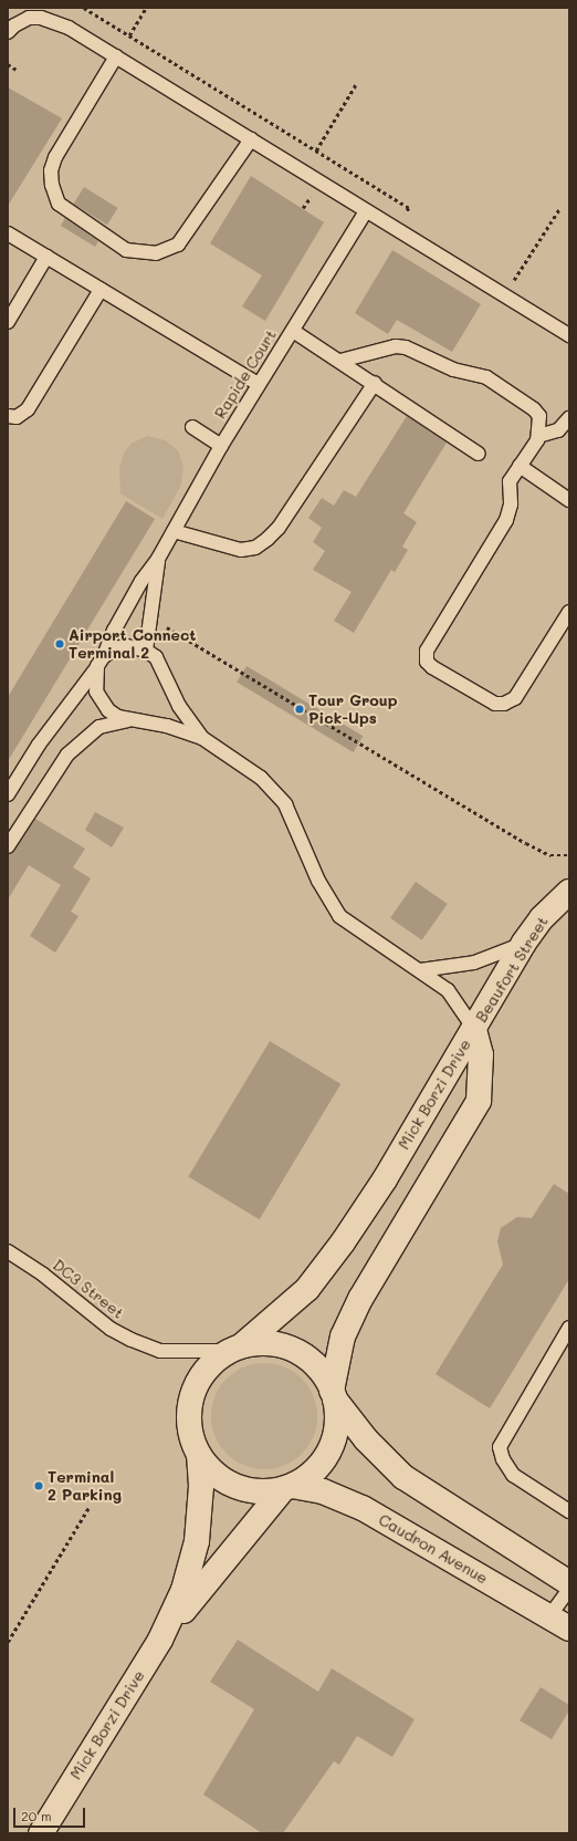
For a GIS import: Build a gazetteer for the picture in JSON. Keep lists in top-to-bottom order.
{
  "streets": {
    "street": ["Beaufort Street", "Mick Borzi Drive", "Caudron Avenue"],
    "lane": ["Rapide Court", "DC3 Street"]
  },
  "crossings": [
    ["Beaufort Street", "Mick Borzi Drive"],
    ["Mick Borzi Drive", "DC3 Street"],
    ["Mick Borzi Drive", "Caudron Avenue"],
    ["DC3 Street", "Caudron Avenue"]
  ],
  "places": ["Airport Connect Terminal 2", "Tour Group Pick-Ups", "Terminal 2 Parking"],
  "scale_bar": "20 m"
}
